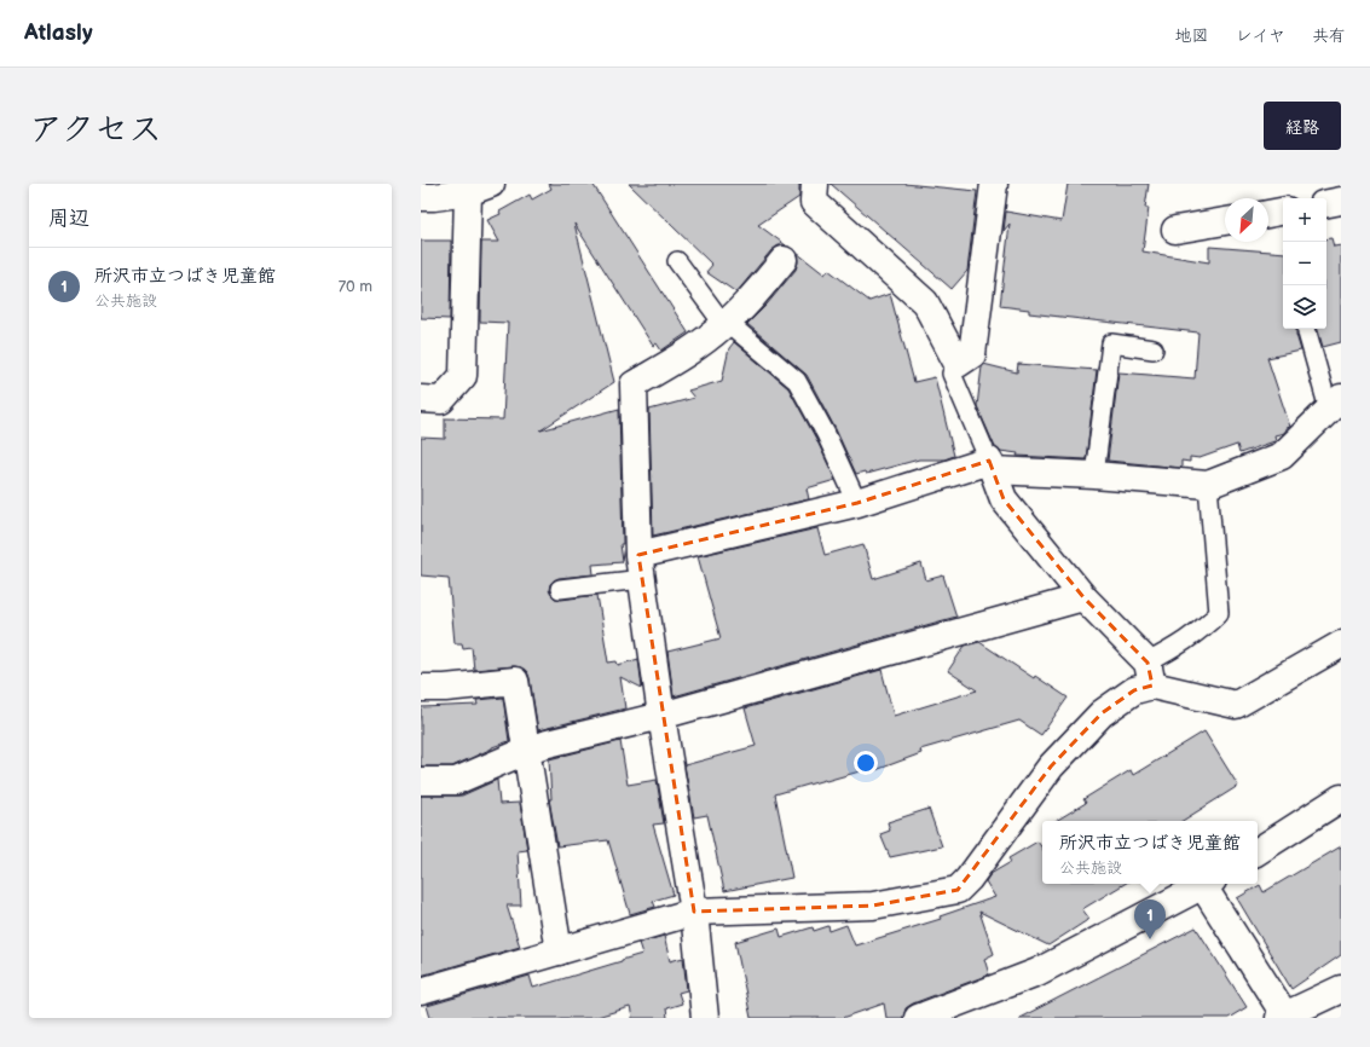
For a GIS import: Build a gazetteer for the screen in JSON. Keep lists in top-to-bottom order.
{
  "north": "bottom left",
  "page": {
    "header": "Atlasly",
    "nav": ["地図", "レイヤ", "共有"],
    "title": "アクセス",
    "buttons": "経路",
    "heading": "周辺",
    "map_buttons": ["+", "−"],
    "list": [
      {
        "mark": "1",
        "name": "所沢市立つばき児童館",
        "note": "公共施設",
        "value": "70 m"
      }
    ],
    "popup": ["所沢市立つばき児童館", "公共施設"],
    "pins": "1"
  }
}
